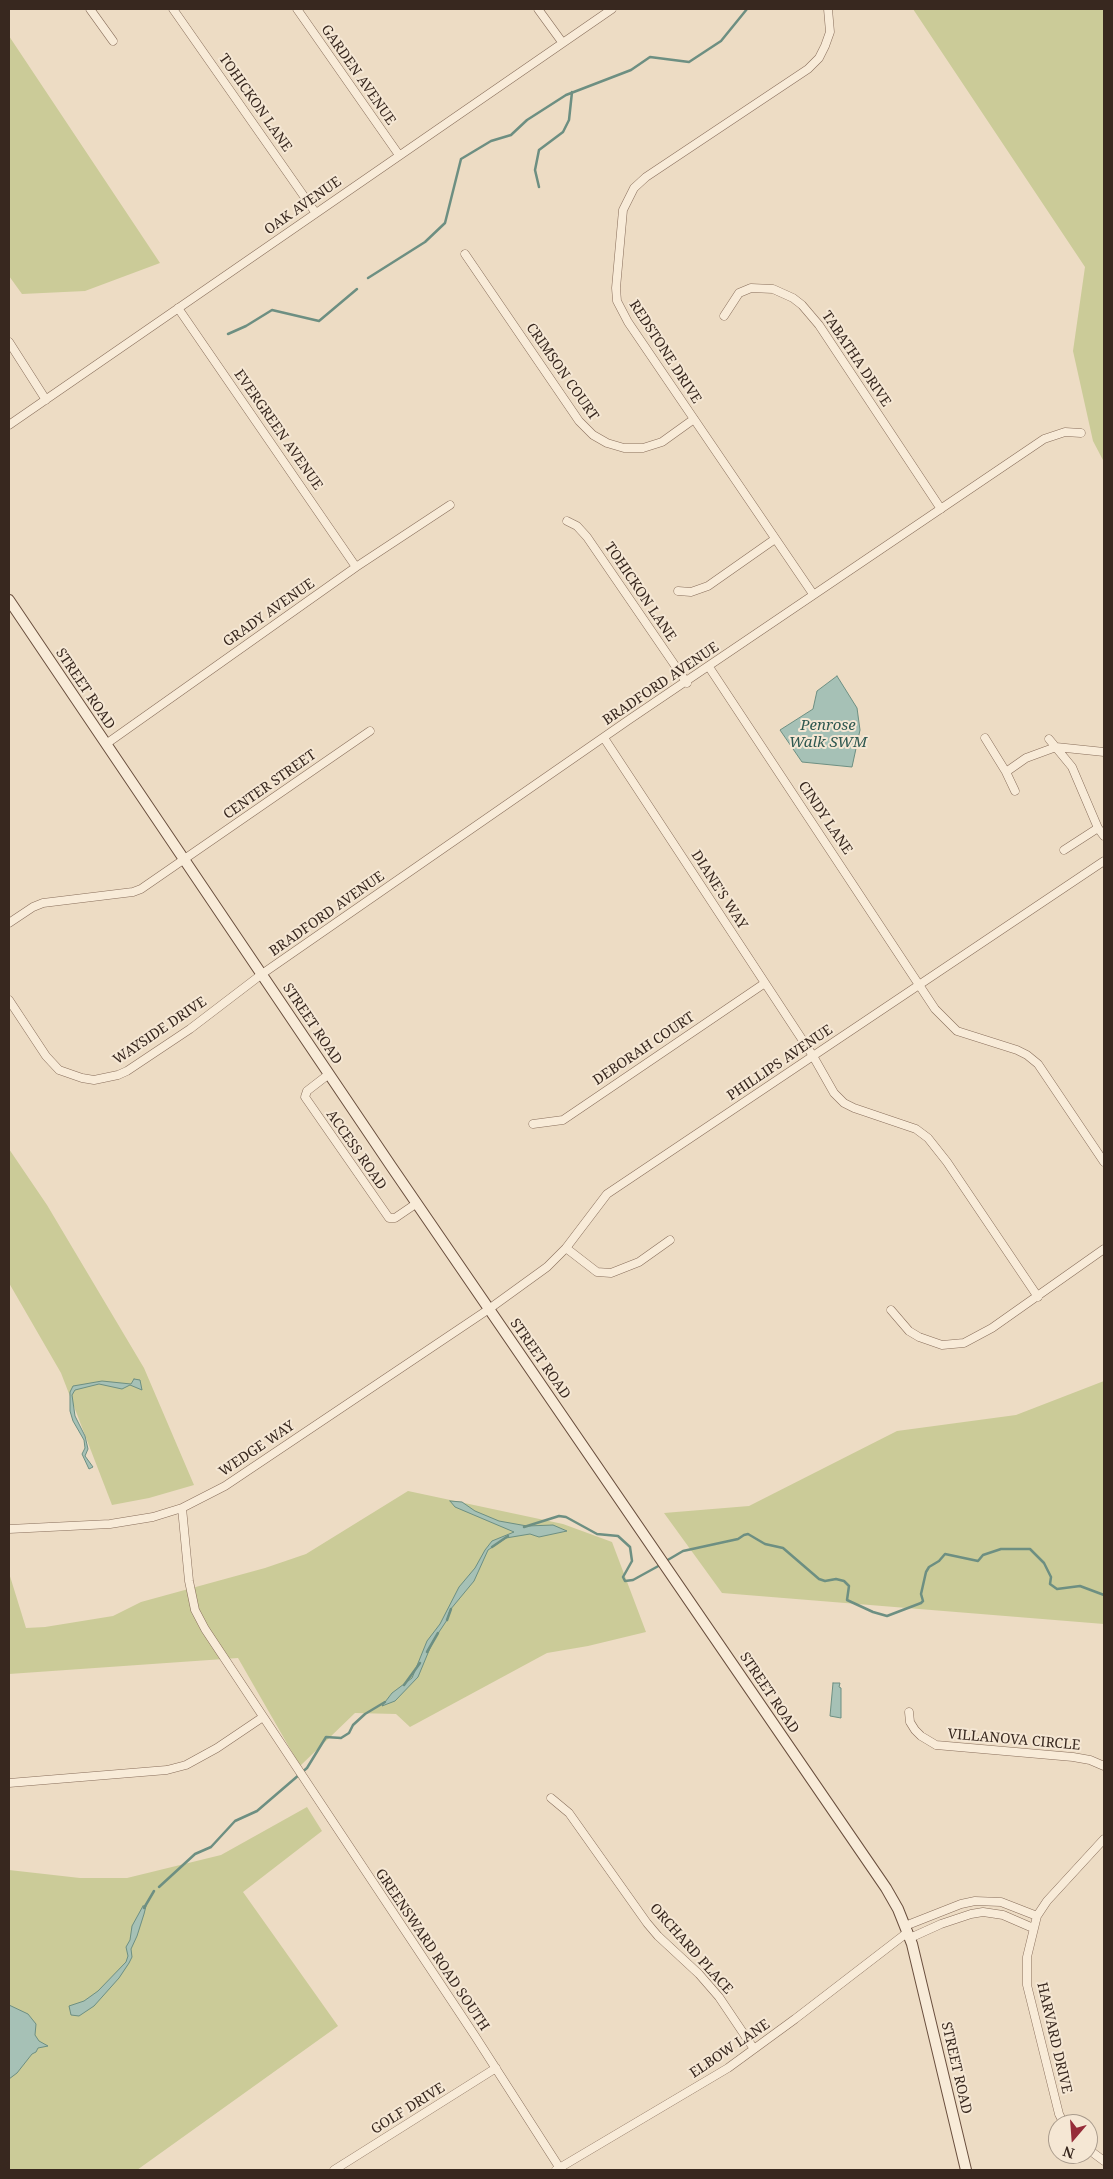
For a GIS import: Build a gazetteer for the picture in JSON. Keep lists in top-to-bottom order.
{
  "streets": {
    "main road": ["STREET ROAD"],
    "street": [
      "GARDEN AVENUE",
      "TOHICKON LANE",
      "OAK AVENUE",
      "REDSTONE DRIVE",
      "TABATHA DRIVE",
      "CRIMSON COURT",
      "EVERGREEN AVENUE",
      "GRADY AVENUE",
      "BRADFORD AVENUE",
      "CENTER STREET",
      "CINDY LANE",
      "DIANE'S WAY",
      "WAYSIDE DRIVE",
      "DEBORAH COURT",
      "PHILLIPS AVENUE",
      "ACCESS ROAD",
      "WEDGE WAY",
      "VILLANOVA CIRCLE",
      "ORCHARD PLACE",
      "GREENSWARD ROAD SOUTH",
      "HARVARD DRIVE",
      "ELBOW LANE",
      "GOLF DRIVE"
    ]
  },
  "crossings": [
    ["GARDEN AVENUE", "OAK AVENUE"],
    ["TOHICKON LANE", "OAK AVENUE"],
    ["TOHICKON LANE", "BRADFORD AVENUE"],
    ["OAK AVENUE", "EVERGREEN AVENUE"],
    ["REDSTONE DRIVE", "CRIMSON COURT"],
    ["REDSTONE DRIVE", "BRADFORD AVENUE"],
    ["TABATHA DRIVE", "BRADFORD AVENUE"],
    ["EVERGREEN AVENUE", "GRADY AVENUE"],
    ["GRADY AVENUE", "STREET ROAD"],
    ["BRADFORD AVENUE", "STREET ROAD"],
    ["BRADFORD AVENUE", "CINDY LANE"],
    ["BRADFORD AVENUE", "DIANE'S WAY"],
    ["BRADFORD AVENUE", "WAYSIDE DRIVE"],
    ["STREET ROAD", "CENTER STREET"],
    ["STREET ROAD", "WAYSIDE DRIVE"],
    ["STREET ROAD", "PHILLIPS AVENUE"],
    ["STREET ROAD", "ACCESS ROAD"],
    ["STREET ROAD", "WEDGE WAY"],
    ["STREET ROAD", "ELBOW LANE"],
    ["CINDY LANE", "PHILLIPS AVENUE"],
    ["DIANE'S WAY", "DEBORAH COURT"],
    ["DIANE'S WAY", "PHILLIPS AVENUE"],
    ["PHILLIPS AVENUE", "WEDGE WAY"],
    ["WEDGE WAY", "GREENSWARD ROAD SOUTH"],
    ["ORCHARD PLACE", "ELBOW LANE"],
    ["GREENSWARD ROAD SOUTH", "ELBOW LANE"],
    ["GREENSWARD ROAD SOUTH", "GOLF DRIVE"]
  ],
  "water": ["Penrose Walk SWM"],
  "north": "bottom"
}
